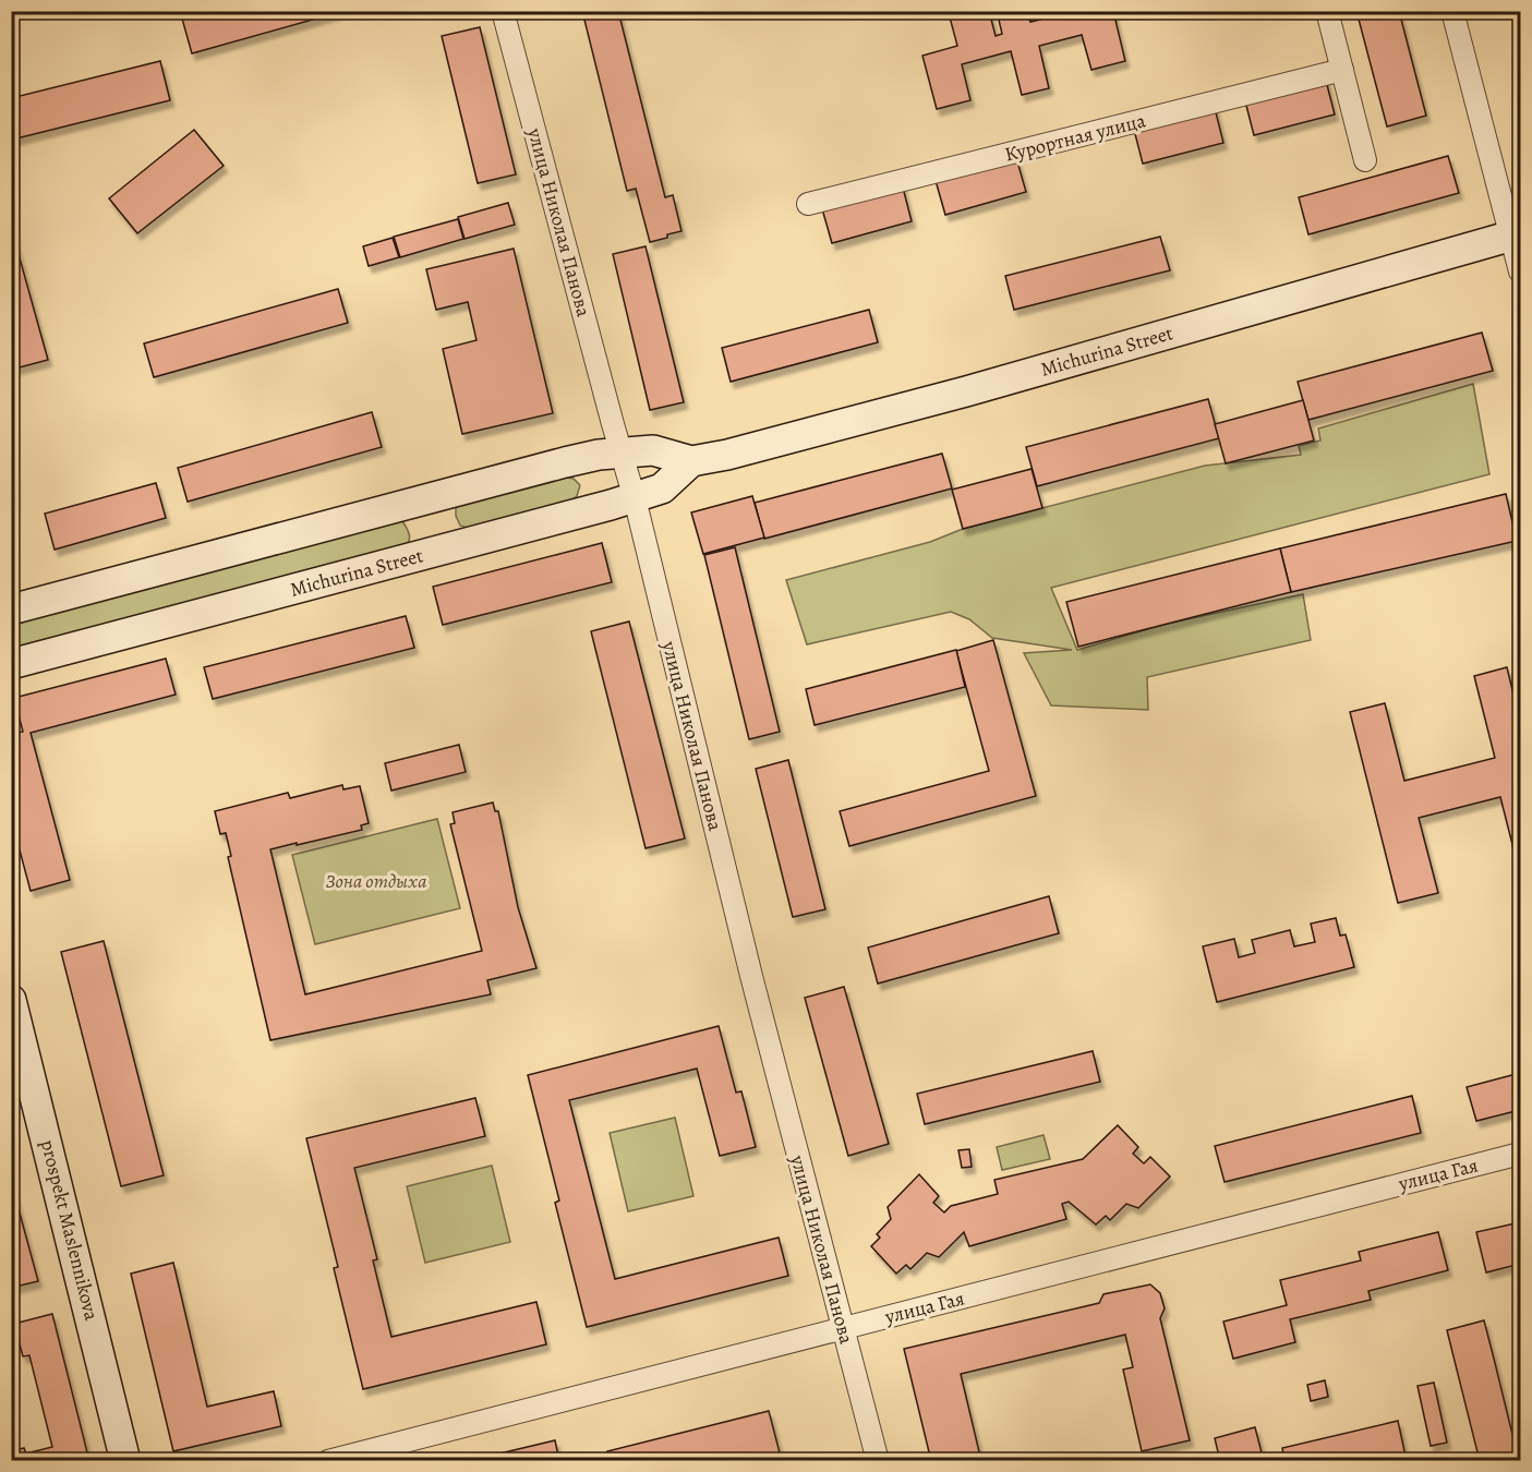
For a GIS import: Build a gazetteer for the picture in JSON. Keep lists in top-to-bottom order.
{
  "streets": {
    "main road": ["Michurina Street", "prospekt Maslennikova"],
    "street": ["Курортная улица", "улица Николая Панова", "улица Гая"]
  },
  "crossings": [
    ["улица Николая Панова", "Michurina Street"],
    ["улица Николая Панова", "улица Гая"]
  ],
  "parks": ["Зона отдыха"]
}
